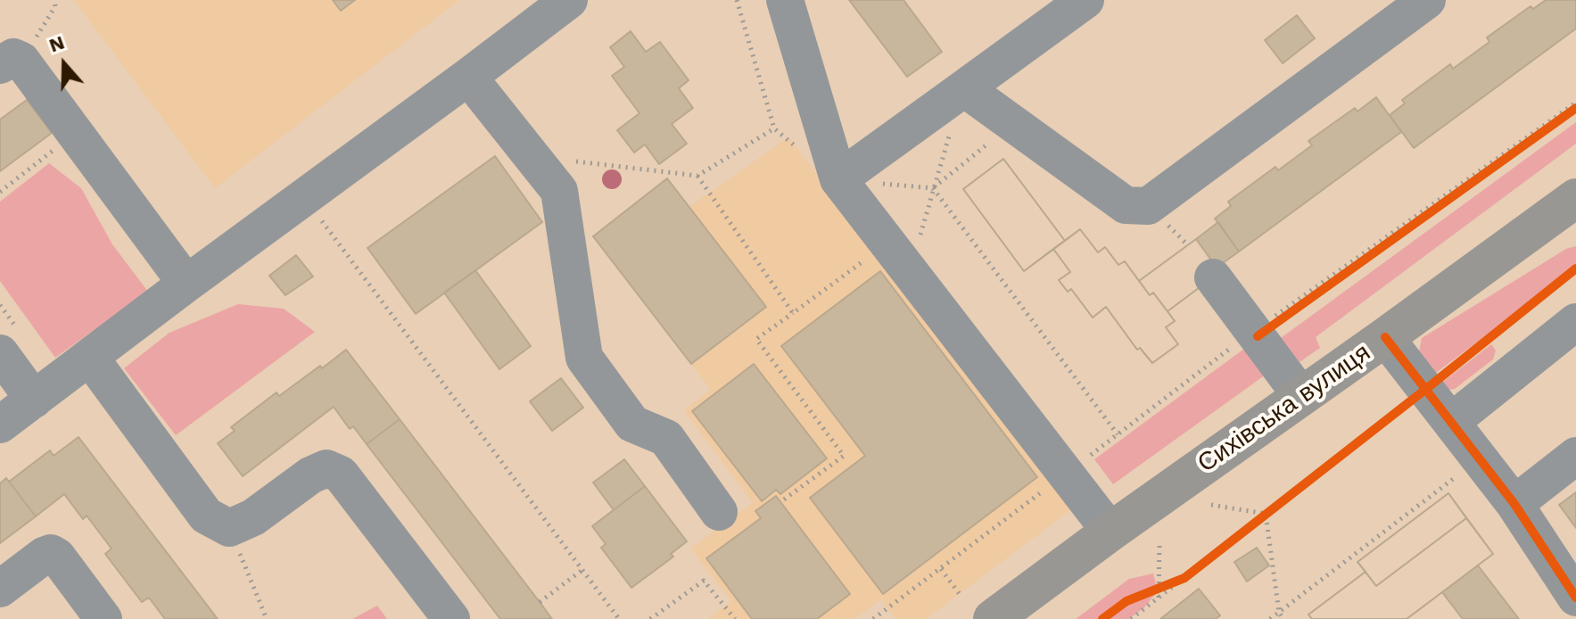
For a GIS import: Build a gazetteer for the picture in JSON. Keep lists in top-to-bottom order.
{
  "streets": {
    "main road": ["Сихівська вулиця"]
  },
  "north": "top"
}
